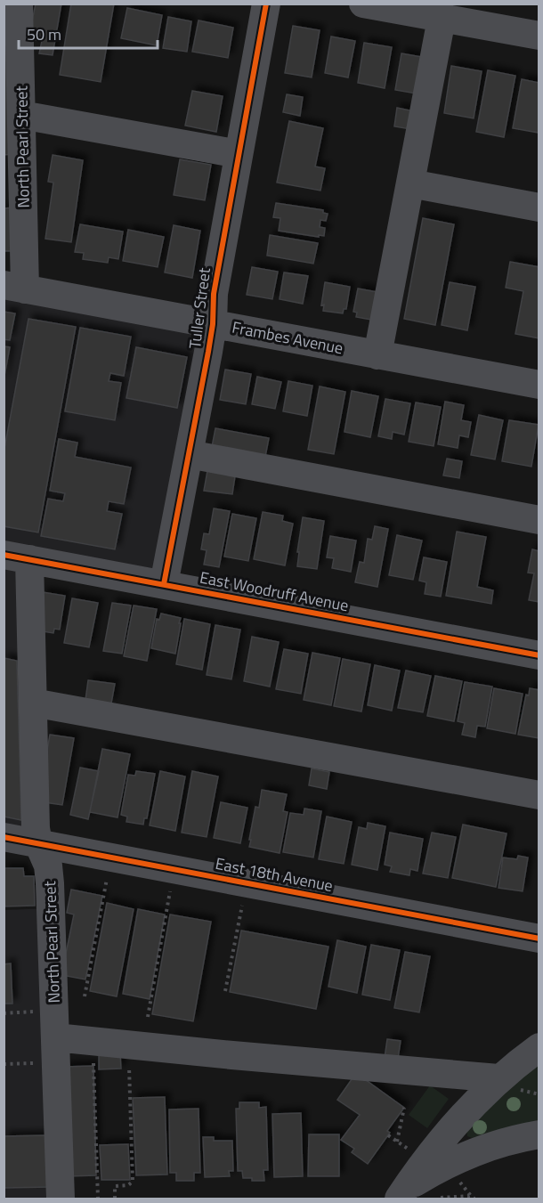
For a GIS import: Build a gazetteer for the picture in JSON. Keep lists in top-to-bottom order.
{
  "streets": {
    "street": [
      "North Pearl Street",
      "Tuller Street",
      "Frambes Avenue",
      "East Woodruff Avenue",
      "East 18th Avenue"
    ]
  },
  "crossings": [
    ["North Pearl Street", "Frambes Avenue"],
    ["North Pearl Street", "East Woodruff Avenue"],
    ["North Pearl Street", "East 18th Avenue"],
    ["Tuller Street", "Frambes Avenue"],
    ["Tuller Street", "East Woodruff Avenue"]
  ],
  "scale_bar": "50 m"
}
